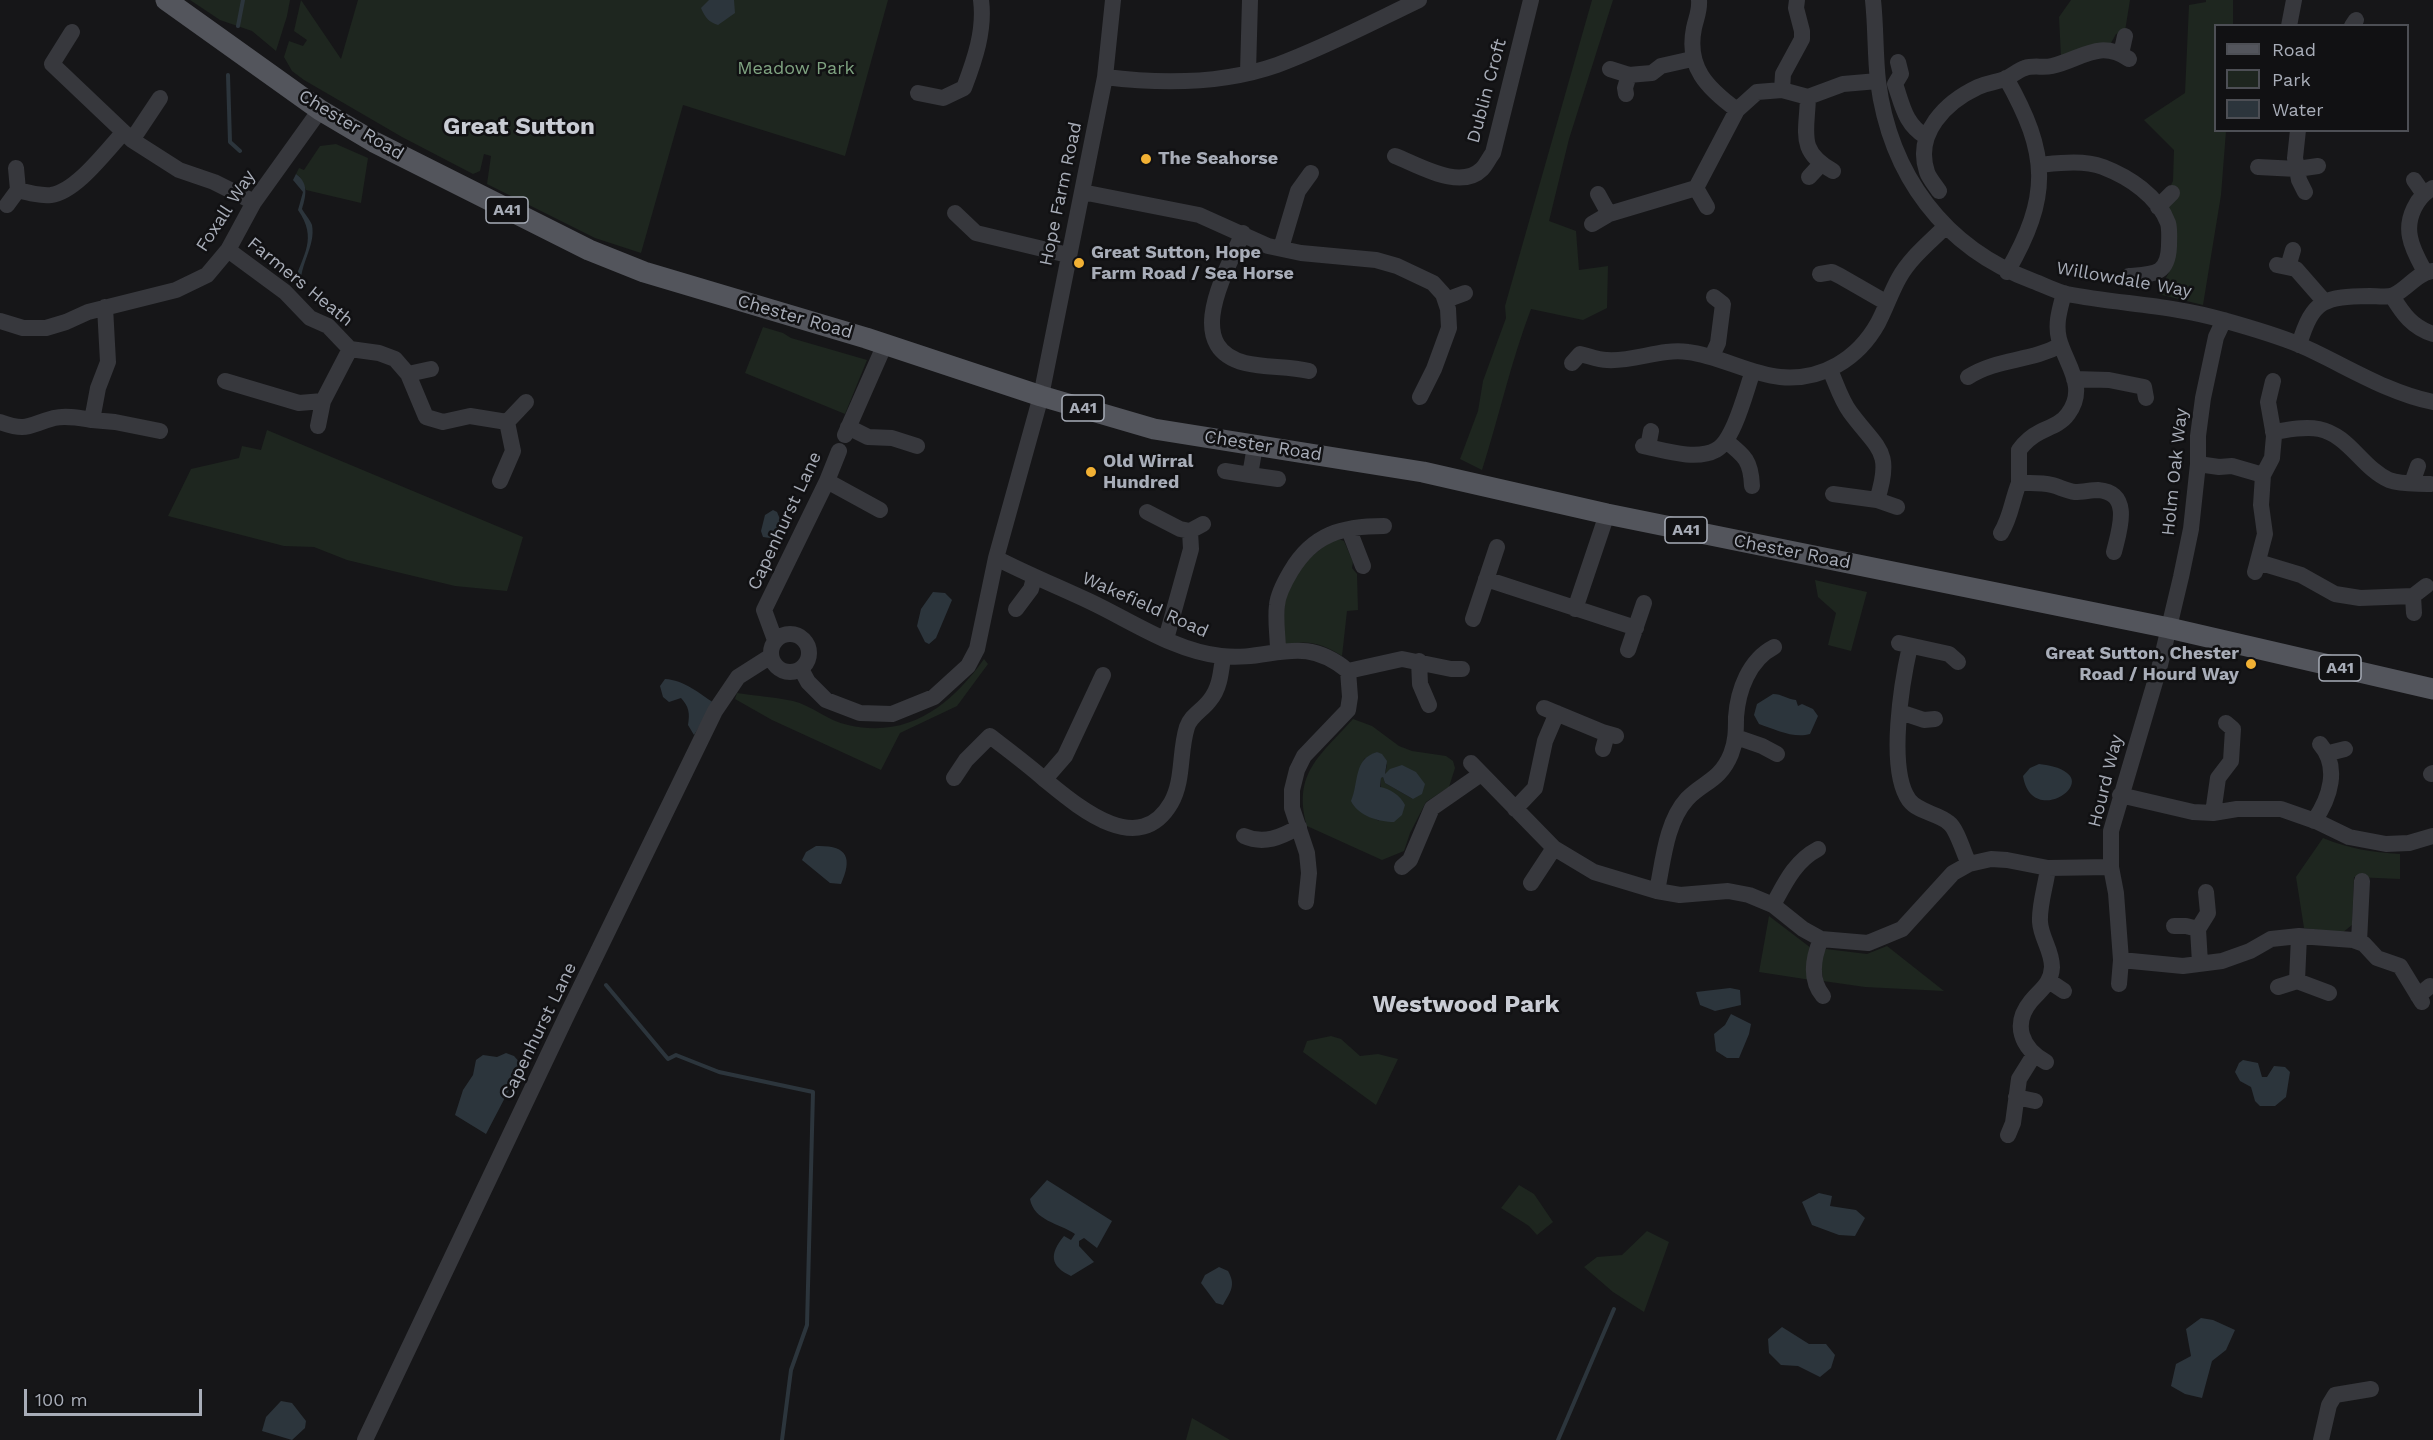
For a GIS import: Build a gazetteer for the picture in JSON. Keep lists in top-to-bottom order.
{
  "streets": {
    "main road": ["Chester Road", "A41"],
    "street": [
      "Dublin Croft",
      "Hope Farm Road",
      "Foxall Way",
      "Willowdale Way",
      "Farmers Heath",
      "Holm Oak Way",
      "Capenhurst Lane",
      "Wakefield Road",
      "Hourd Way"
    ]
  },
  "crossings": [
    ["Chester Road", "Hope Farm Road"],
    ["Chester Road", "Foxall Way"],
    ["Chester Road", "Holm Oak Way"],
    ["Chester Road", "Hourd Way"],
    ["Hope Farm Road", "Capenhurst Lane"],
    ["Hope Farm Road", "Wakefield Road"],
    ["Foxall Way", "Farmers Heath"],
    ["Willowdale Way", "Holm Oak Way"],
    ["Holm Oak Way", "Hourd Way"]
  ],
  "districts": ["Great Sutton", "Westwood Park"],
  "parks": ["Meadow Park"],
  "places": [
    "The Seahorse",
    "Great Sutton, Hope Farm Road / Sea Horse",
    "Old Wirral Hundred",
    "Great Sutton, Chester Road / Hourd Way"
  ],
  "legend": ["Road", "Park", "Water"],
  "scale_bar": "100 m"
}
